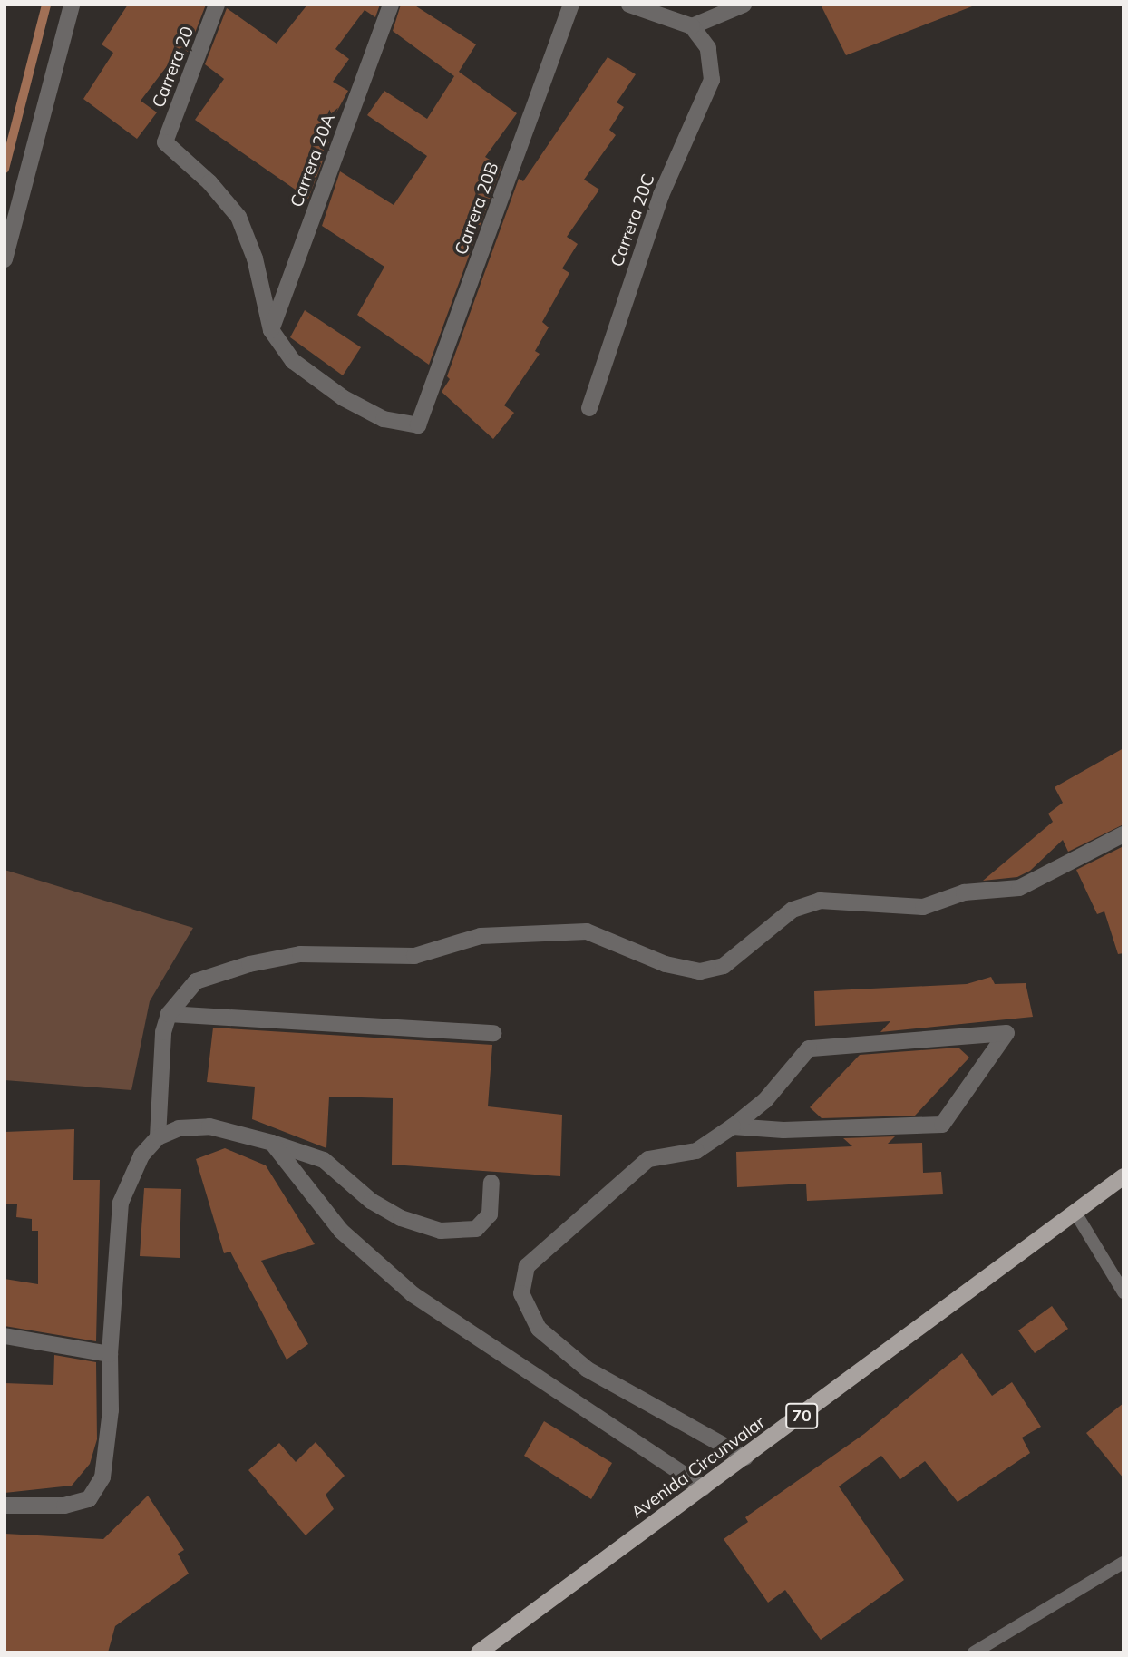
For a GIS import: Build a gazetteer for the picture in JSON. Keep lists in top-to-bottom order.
{
  "streets": {
    "main road": ["70", "Avenida Circunvalar"],
    "street": [
      "Carrera 20",
      "Carrera 20A",
      "Carrera 20B",
      "Carrera 20C"
    ]
  },
  "crossings": [
    ["Carrera 20", "Carrera 20A"],
    ["Carrera 20", "Carrera 20B"],
    ["Carrera 20A", "Carrera 20B"]
  ]
}
